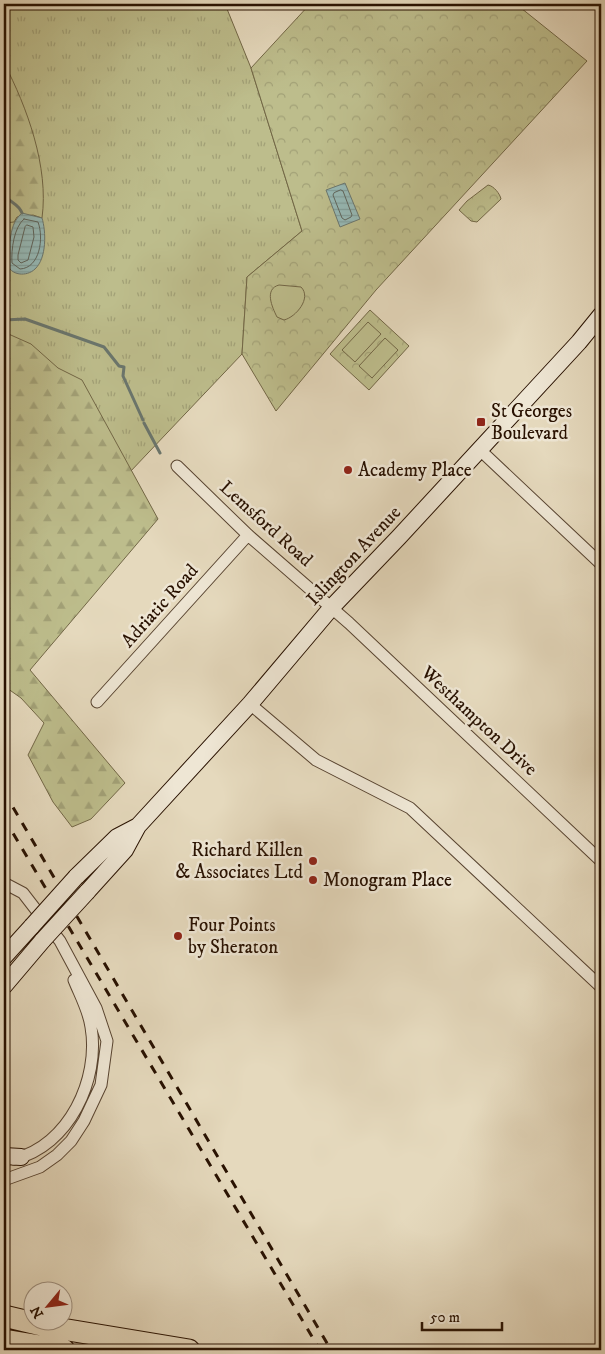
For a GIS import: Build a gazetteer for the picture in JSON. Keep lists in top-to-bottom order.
{
  "streets": {
    "main road": ["Islington Avenue"],
    "street": ["Lemsford Road", "Adriatic Road", "Westhampton Drive"]
  },
  "crossings": [
    ["Lemsford Road", "Islington Avenue"],
    ["Lemsford Road", "Adriatic Road"],
    ["Lemsford Road", "Westhampton Drive"],
    ["Islington Avenue", "Westhampton Drive"]
  ],
  "places": {
    "transit": ["St Georges Boulevard"],
    "other": [
      "Academy Place",
      "Richard Killen & Associates Ltd",
      "Monogram Place",
      "Four Points by Sheraton"
    ]
  },
  "scale_bar": "50 m",
  "north": "bottom left"
}
